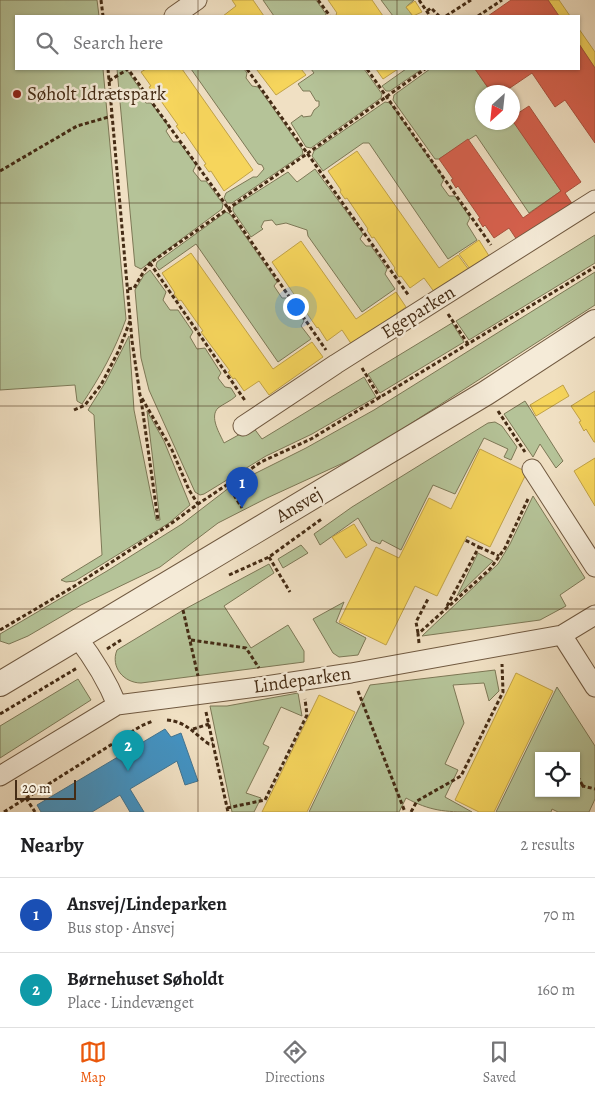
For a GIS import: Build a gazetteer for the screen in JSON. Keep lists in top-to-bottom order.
{
  "streets": {
    "street": ["Egeparken", "Ansvej", "Lindeparken"]
  },
  "places": ["Søholt Idrætspark"],
  "scale_bar": "20 m",
  "north": "bottom left",
  "page": {
    "search": "Search here",
    "pins": ["1", "2"],
    "scale": "20 m",
    "heading": ["Nearby", "2 results"],
    "list": [
      {
        "mark": "1",
        "name": "Ansvej/Lindeparken",
        "note": "Bus stop · Ansvej",
        "value": "70 m"
      },
      {
        "mark": "2",
        "name": "Børnehuset Søholdt",
        "note": "Place · Lindevænget",
        "value": "160 m"
      }
    ],
    "nav": ["Map", "Directions", "Saved"]
  }
}
